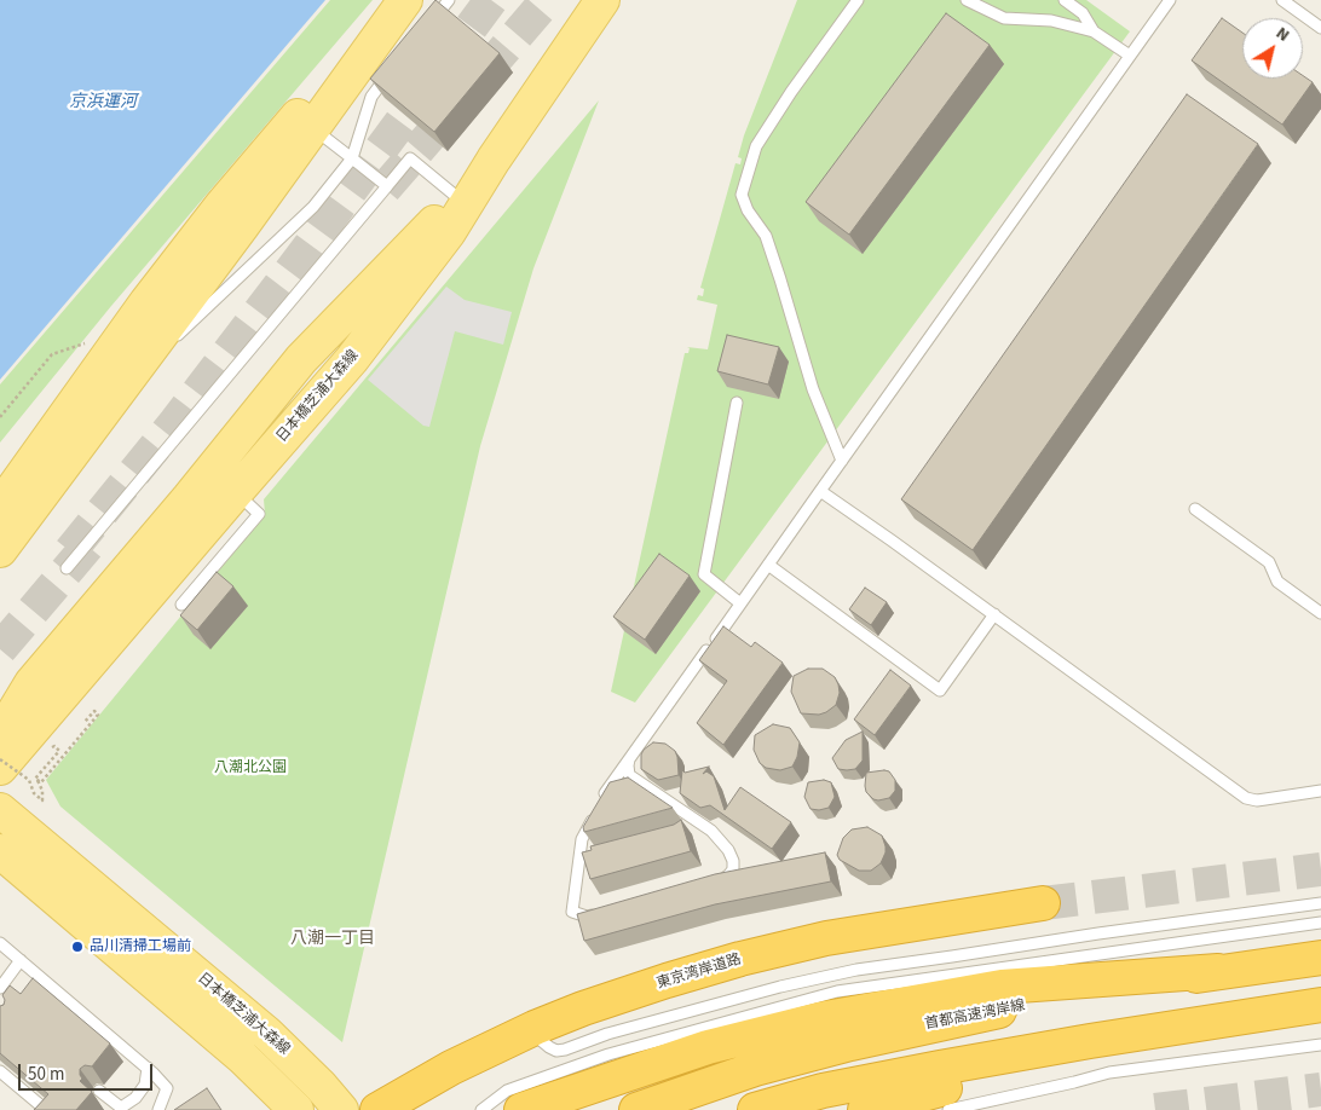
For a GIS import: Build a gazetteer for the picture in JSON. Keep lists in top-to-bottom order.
{
  "streets": {
    "highway": ["東京湾岸道路", "首都高速湾岸線"],
    "main road": ["日本橋芝浦大森線"]
  },
  "districts": ["八潮一丁目"],
  "water": ["京浜運河"],
  "parks": ["八潮北公園"],
  "places": ["品川清掃工場前"],
  "scale_bar": "50 m",
  "north": "top right"
}
